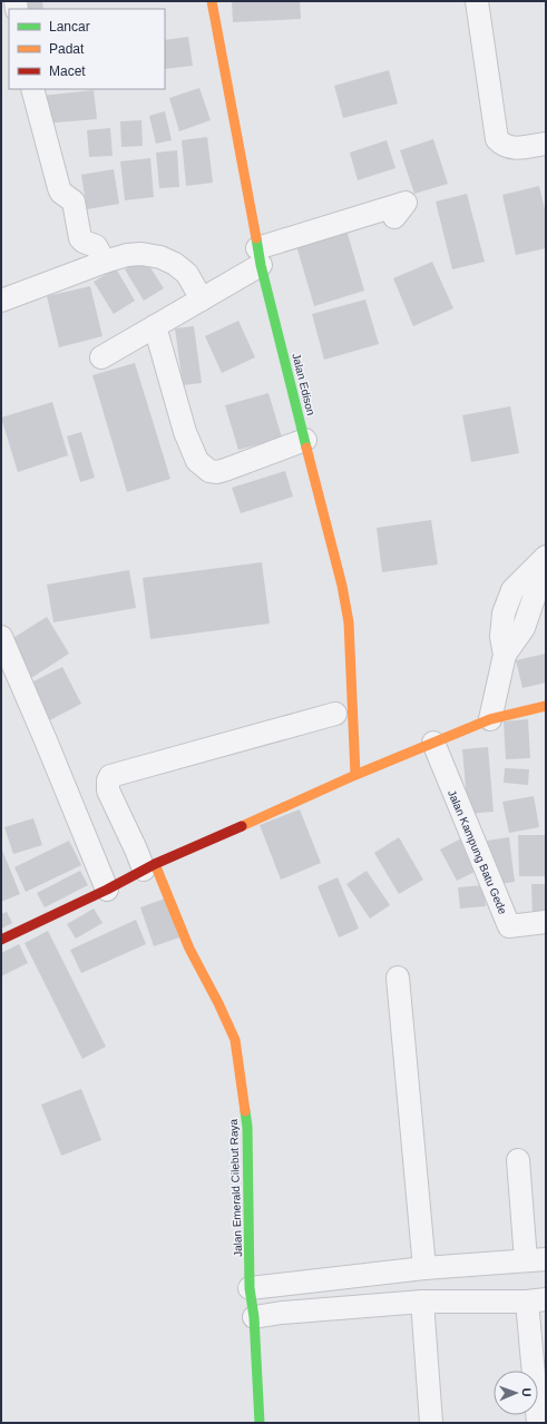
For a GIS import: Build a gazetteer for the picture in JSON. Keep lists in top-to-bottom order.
{
  "streets": {
    "street": ["Jalan Edison", "Jalan Kampung Batu Gede", "Jalan Emerald Cilebut Raya"]
  },
  "legend": ["Lancar", "Padat", "Macet"],
  "north": "right"
}
